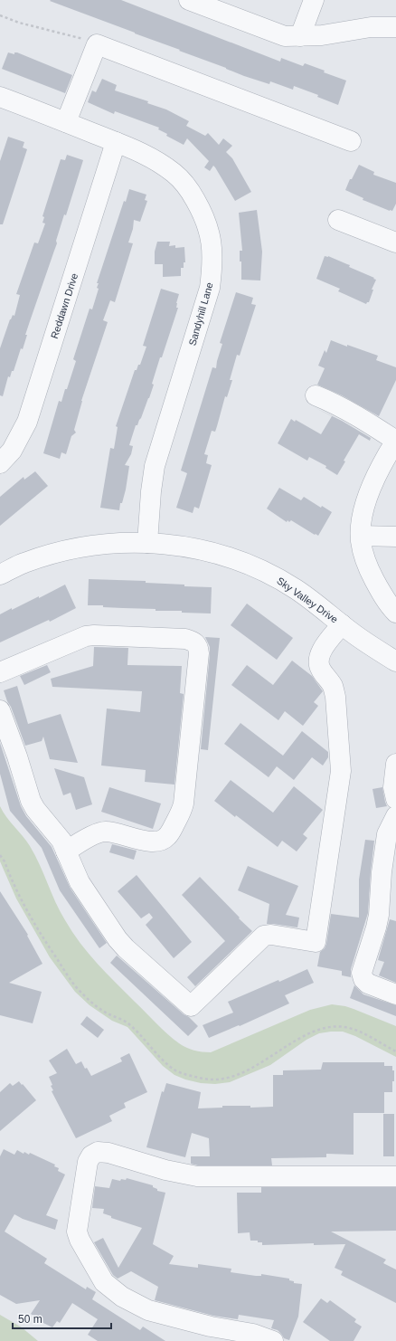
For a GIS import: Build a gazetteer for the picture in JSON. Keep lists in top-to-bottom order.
{
  "streets": {
    "street": ["Reddawn Drive", "Sandyhill Lane", "Sky Valley Drive"]
  },
  "crossings": [
    ["Reddawn Drive", "Sandyhill Lane"],
    ["Sandyhill Lane", "Sky Valley Drive"]
  ],
  "scale_bar": "50 m"
}
